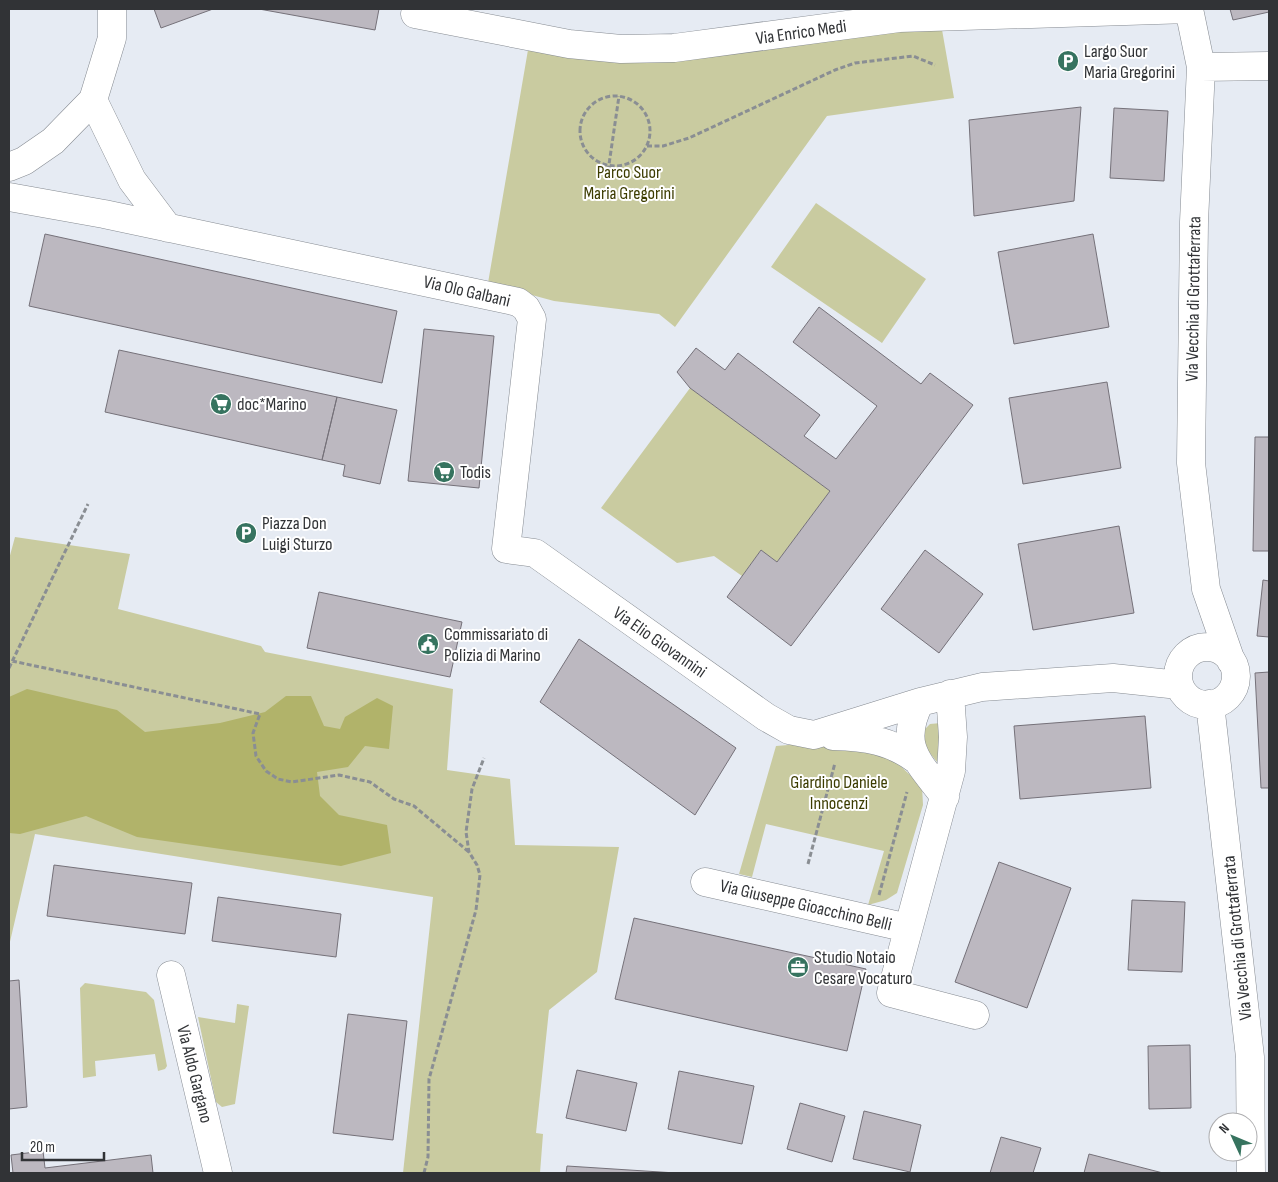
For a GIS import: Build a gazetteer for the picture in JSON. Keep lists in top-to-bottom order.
{
  "streets": {
    "street": [
      "Via Enrico Medi",
      "Via Olo Galbani",
      "Via Vecchia di Grottaferrata",
      "Via Elio Giovannini",
      "Via Giuseppe Gioacchino Belli",
      "Via Aldo Gargano"
    ]
  },
  "crossings": [
    ["Via Enrico Medi", "Via Vecchia di Grottaferrata"],
    ["Via Olo Galbani", "Via Elio Giovannini"]
  ],
  "parks": ["Parco Suor Maria Gregorini", "Giardino Daniele Innocenzi"],
  "places": {
    "parking": ["Largo Suor Maria Gregorini", "Piazza Don Luigi Sturzo"],
    "supermarket": ["doc*Marino", "Todis"],
    "public building": ["Commissariato di Polizia di Marino"],
    "office": ["Studio Notaio Cesare Vocaturo"]
  },
  "scale_bar": "20 m",
  "north": "top left"
}
